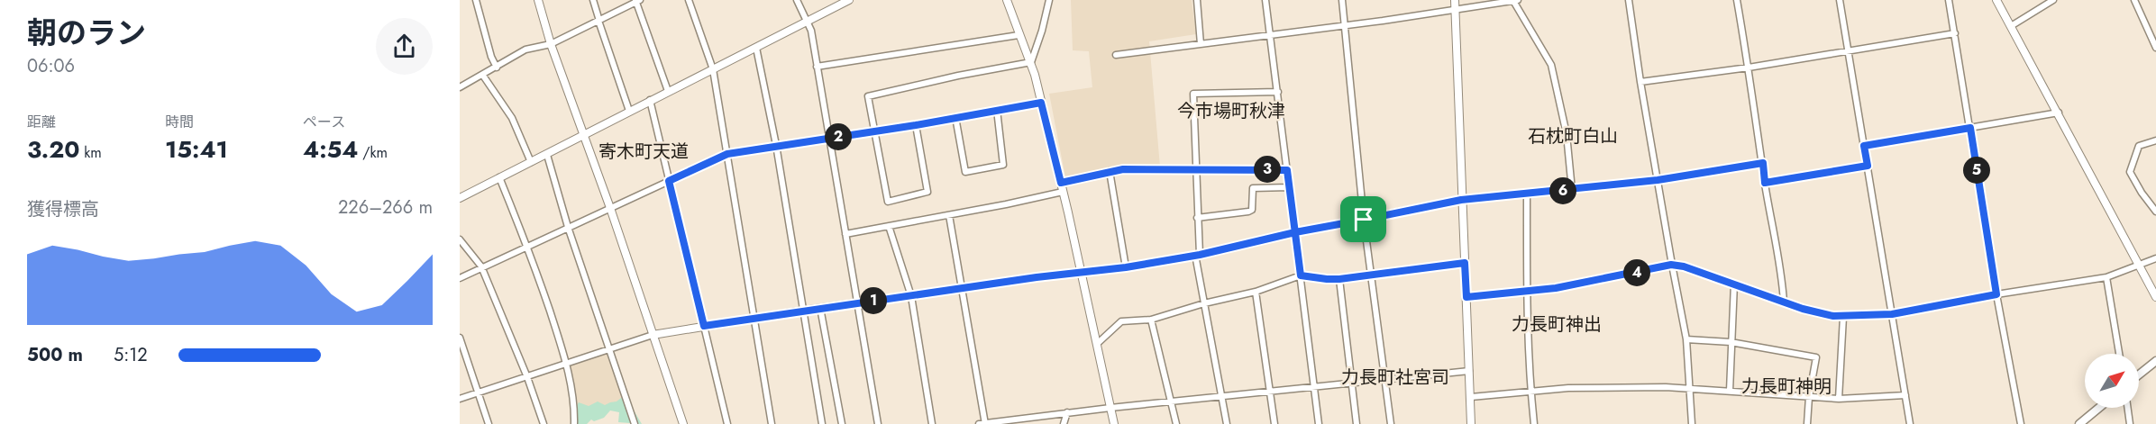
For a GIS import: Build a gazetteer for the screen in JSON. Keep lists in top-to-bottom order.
{
  "districts": [
    "今市場町秋津",
    "石枕町白山",
    "寄木町天道",
    "力長町神出",
    "力長町社宮司",
    "力長町神明"
  ],
  "north": "top right",
  "page": {
    "heading": ["朝のラン", "06:06"],
    "stats": [
      ["距離", "3.20 km"],
      ["時間", "15:41"],
      ["ペース", "4:54 /km"]
    ],
    "pins": [
      "2",
      "3",
      "5",
      "6",
      "4",
      "1"
    ],
    "chart": ["獲得標高", "226–266 m"],
    "list": [
      {
        "name": "500 m",
        "note": "5:12"
      }
    ]
  }
}
